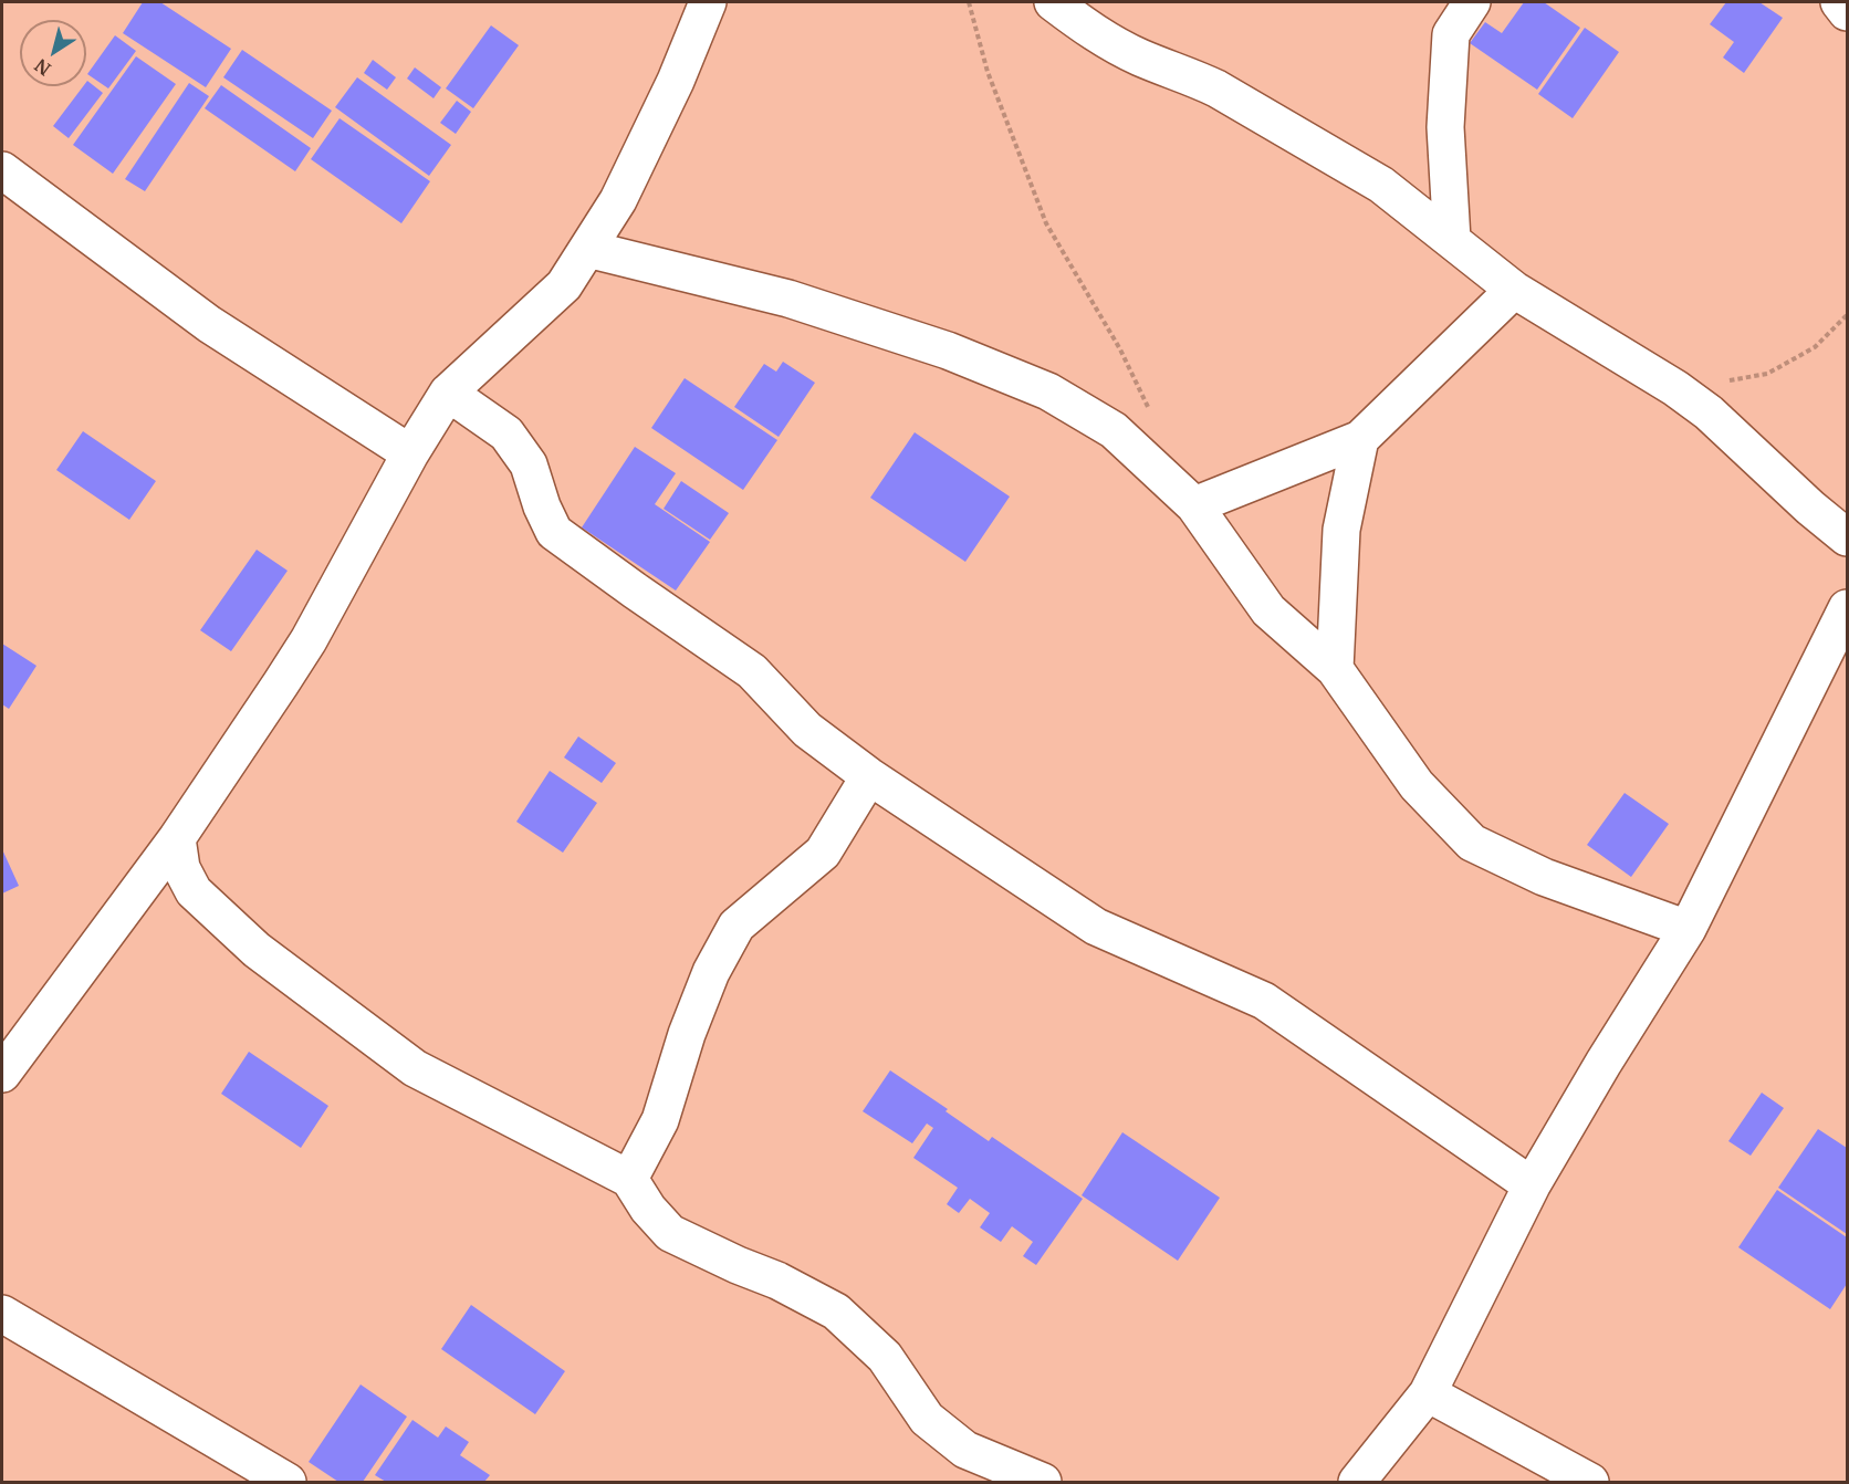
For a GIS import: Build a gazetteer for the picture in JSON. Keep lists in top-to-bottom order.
{
  "north": "bottom left"
}
